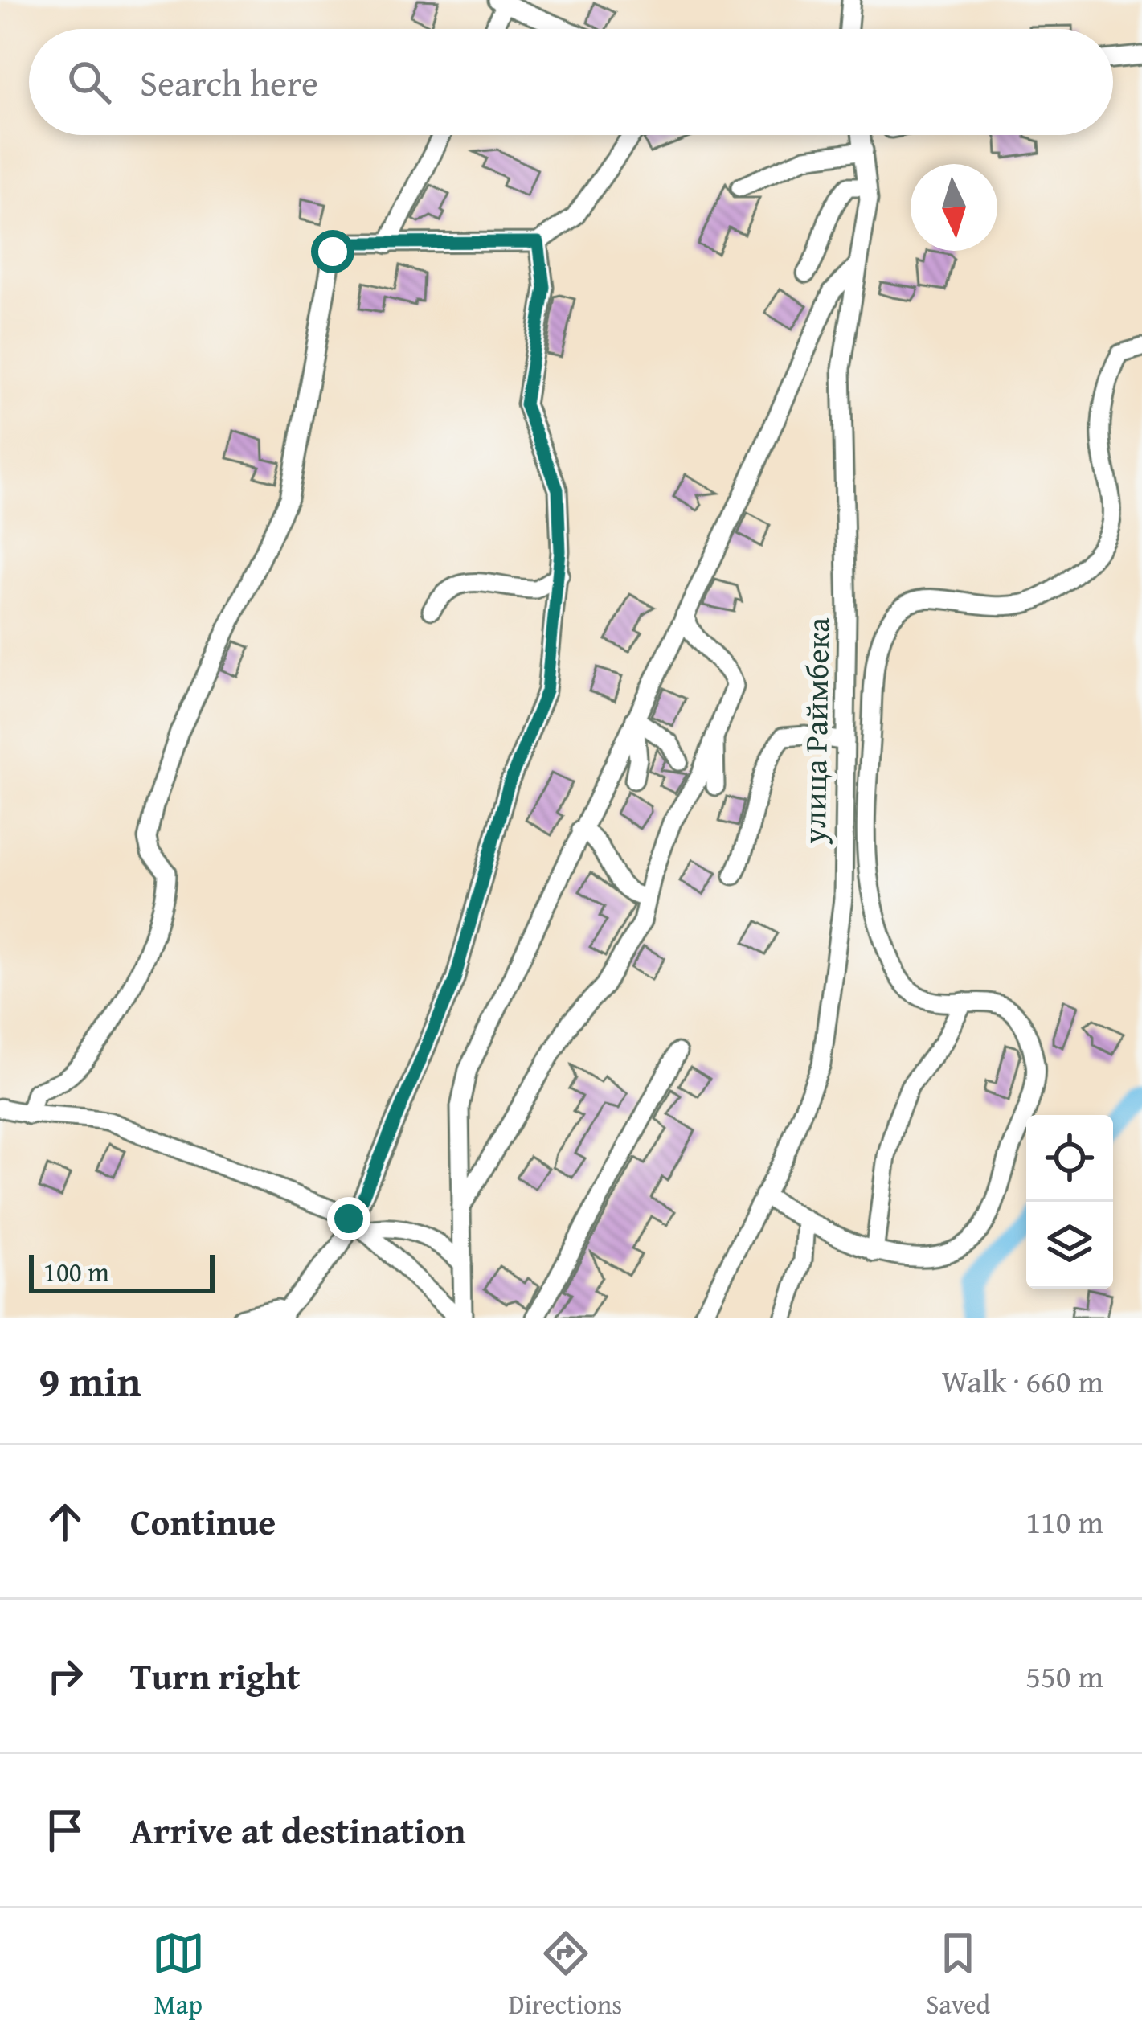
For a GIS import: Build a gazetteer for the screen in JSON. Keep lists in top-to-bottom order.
{
  "streets": {
    "street": ["улица Раймбека"]
  },
  "scale_bar": "100 m",
  "north": "bottom",
  "page": {
    "search": "Search here",
    "scale": "100 m",
    "heading": ["9 min", "Walk · 660 m"],
    "list": [
      ["Continue", "110 m"],
      ["Turn right", "550 m"],
      "Arrive at destination"
    ],
    "nav": ["Map", "Directions", "Saved"]
  }
}
